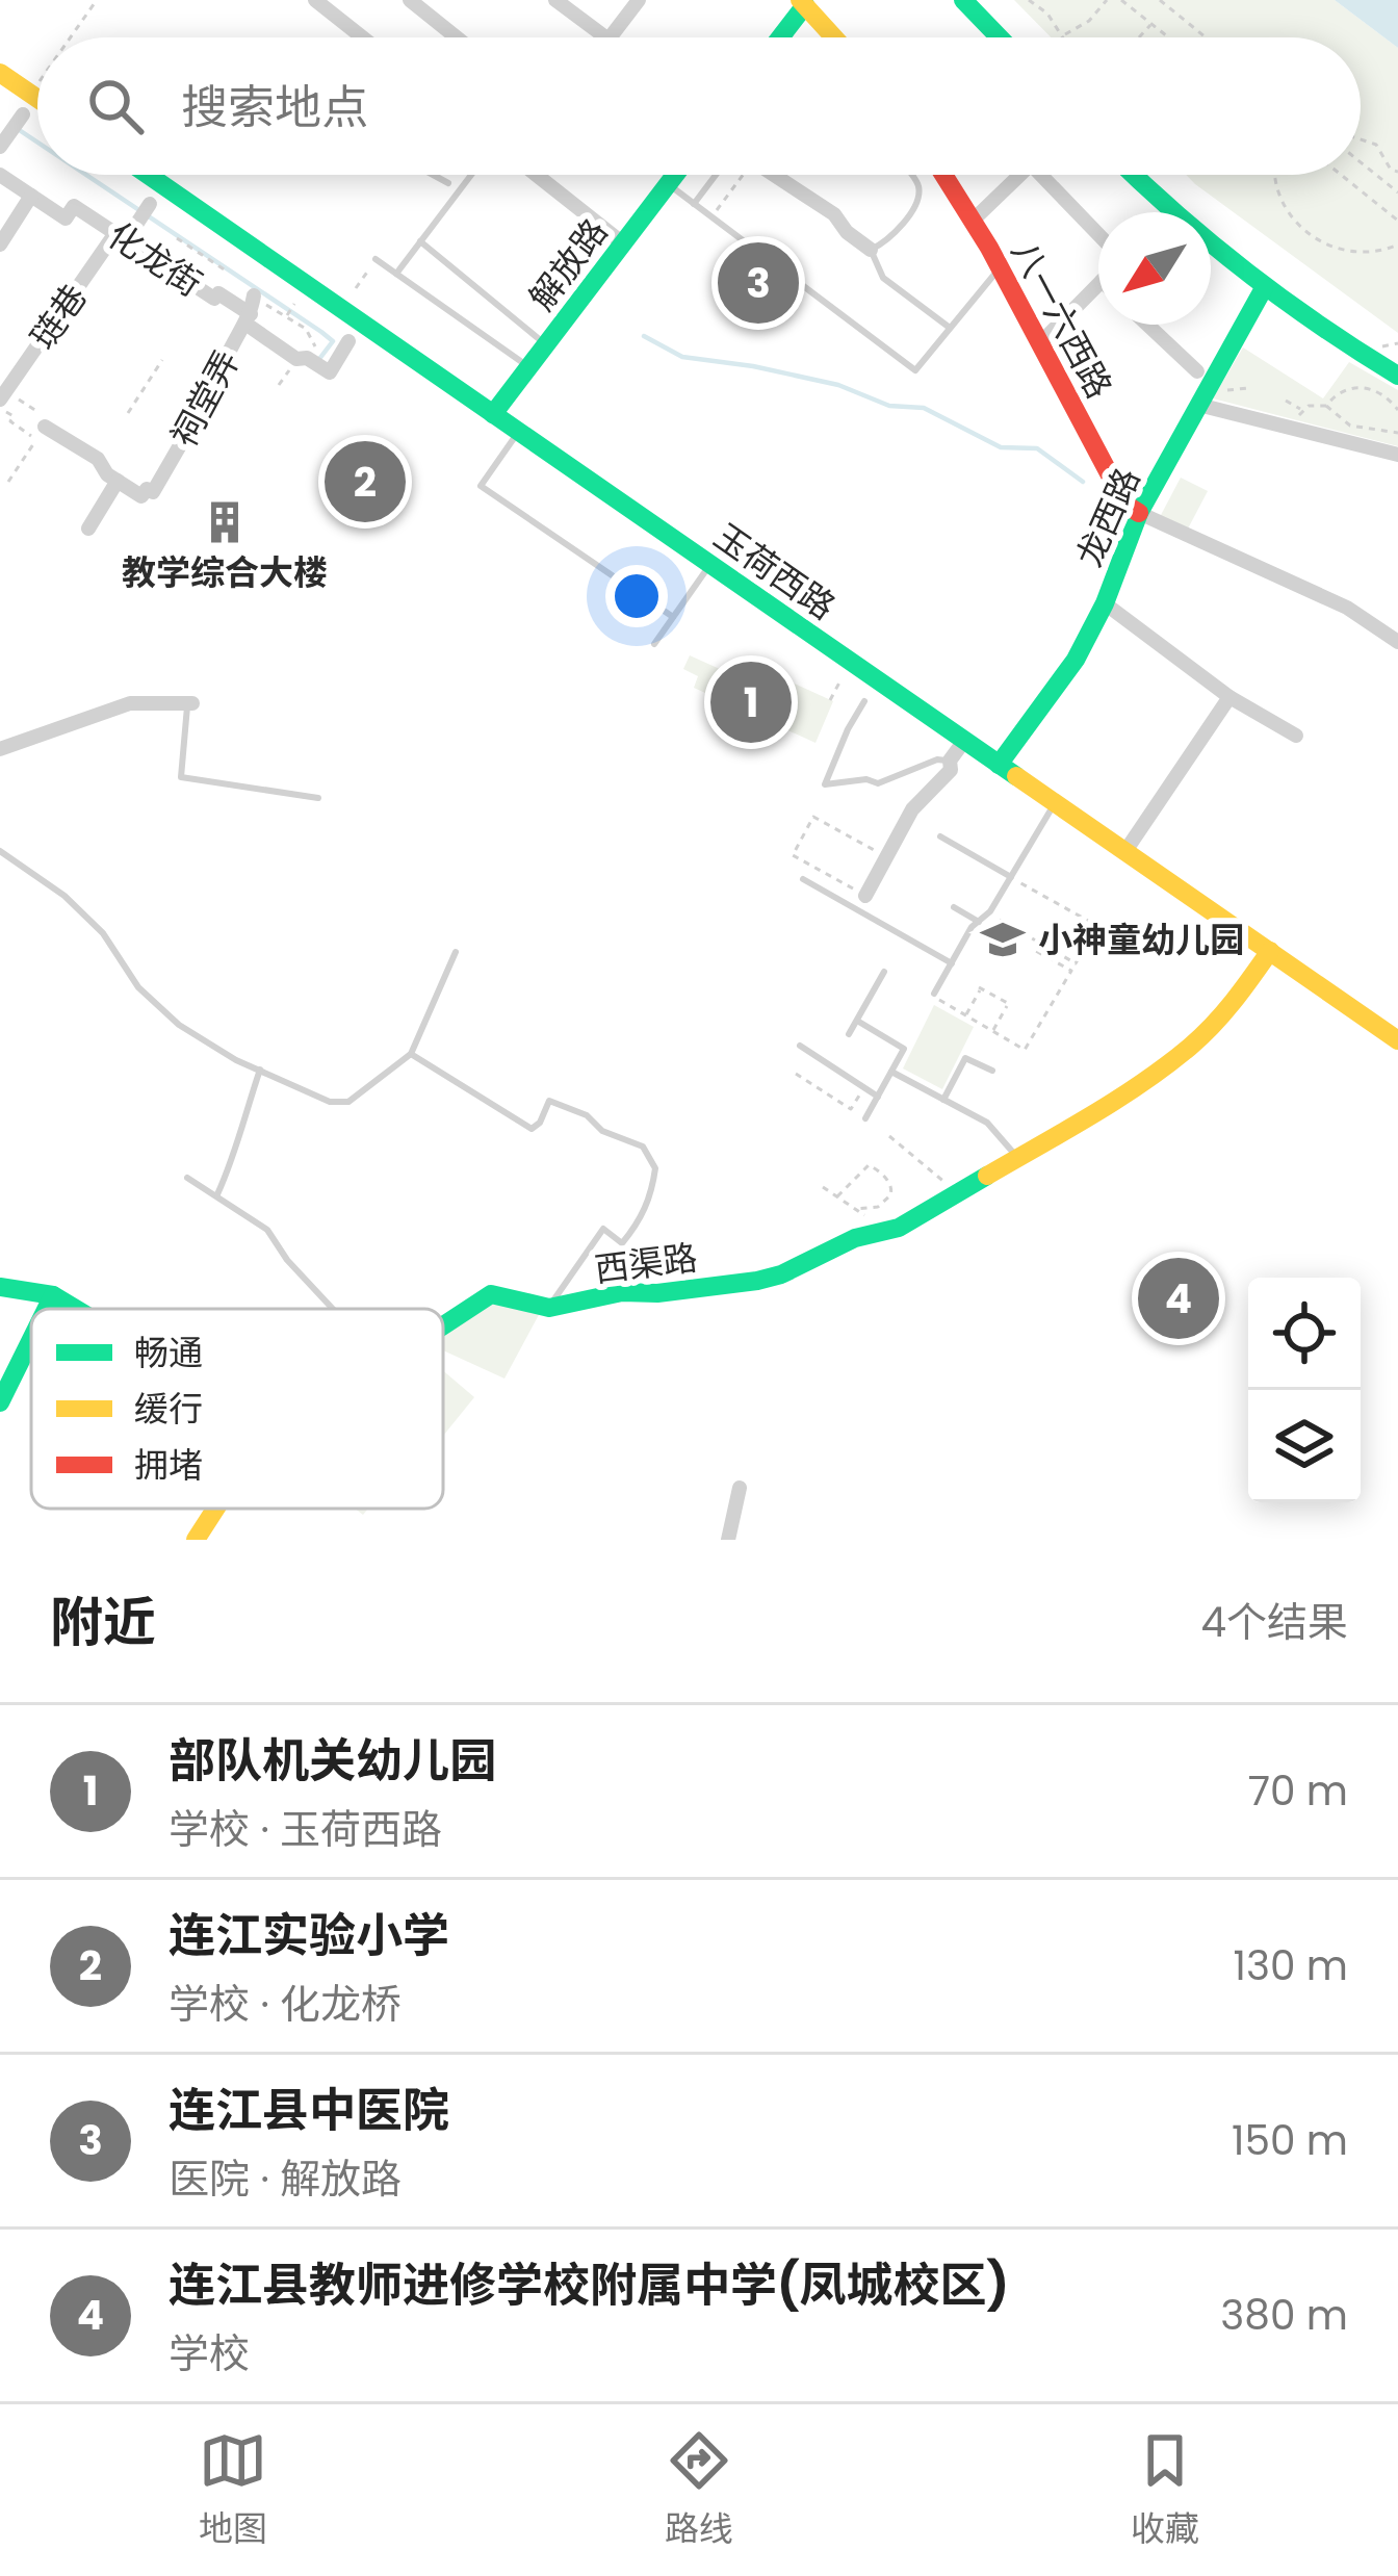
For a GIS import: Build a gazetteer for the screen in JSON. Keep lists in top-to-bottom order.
{
  "streets": {
    "street": [
      "化龙街",
      "解放路",
      "琏巷",
      "八一六西路",
      "祠堂弄",
      "龙西路",
      "玉荷西路",
      "西渠路"
    ]
  },
  "crossings": [
    ["化龙街", "琏巷"],
    ["化龙街", "祠堂弄"],
    ["解放路", "玉荷西路"],
    ["八一六西路", "龙西路"],
    ["龙西路", "玉荷西路"],
    ["玉荷西路", "西渠路"]
  ],
  "places": {
    "building": ["教学综合大楼"],
    "school or university": ["小神童幼儿园"]
  },
  "legend": ["畅通", "缓行", "拥堵"],
  "north": "bottom left",
  "page": {
    "search": "搜索地点",
    "pins": [
      "3",
      "2",
      "1",
      "4"
    ],
    "heading": ["附近", "4个结果"],
    "list": [
      {
        "mark": "1",
        "name": "部队机关幼儿园",
        "note": "学校 · 玉荷西路",
        "value": "70 m"
      },
      {
        "mark": "2",
        "name": "连江实验小学",
        "note": "学校 · 化龙桥",
        "value": "130 m"
      },
      {
        "mark": "3",
        "name": "连江县中医院",
        "note": "医院 · 解放路",
        "value": "150 m"
      },
      {
        "mark": "4",
        "name": "连江县教师进修学校附属中学(凤城校区)",
        "note": "学校",
        "value": "380 m"
      }
    ],
    "nav": ["地图", "路线", "收藏"]
  }
}
